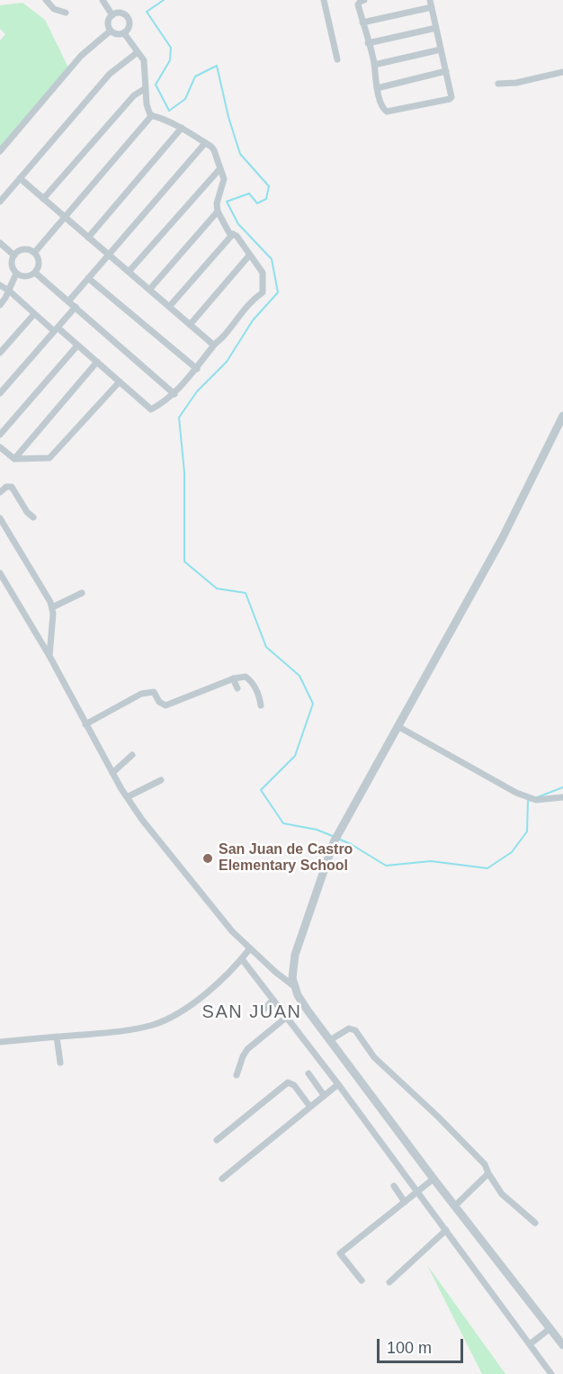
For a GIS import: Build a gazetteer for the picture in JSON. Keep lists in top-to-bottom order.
{
  "districts": ["SAN JUAN"],
  "places": ["San Juan de Castro Elementary School"],
  "scale_bar": "100 m"
}
